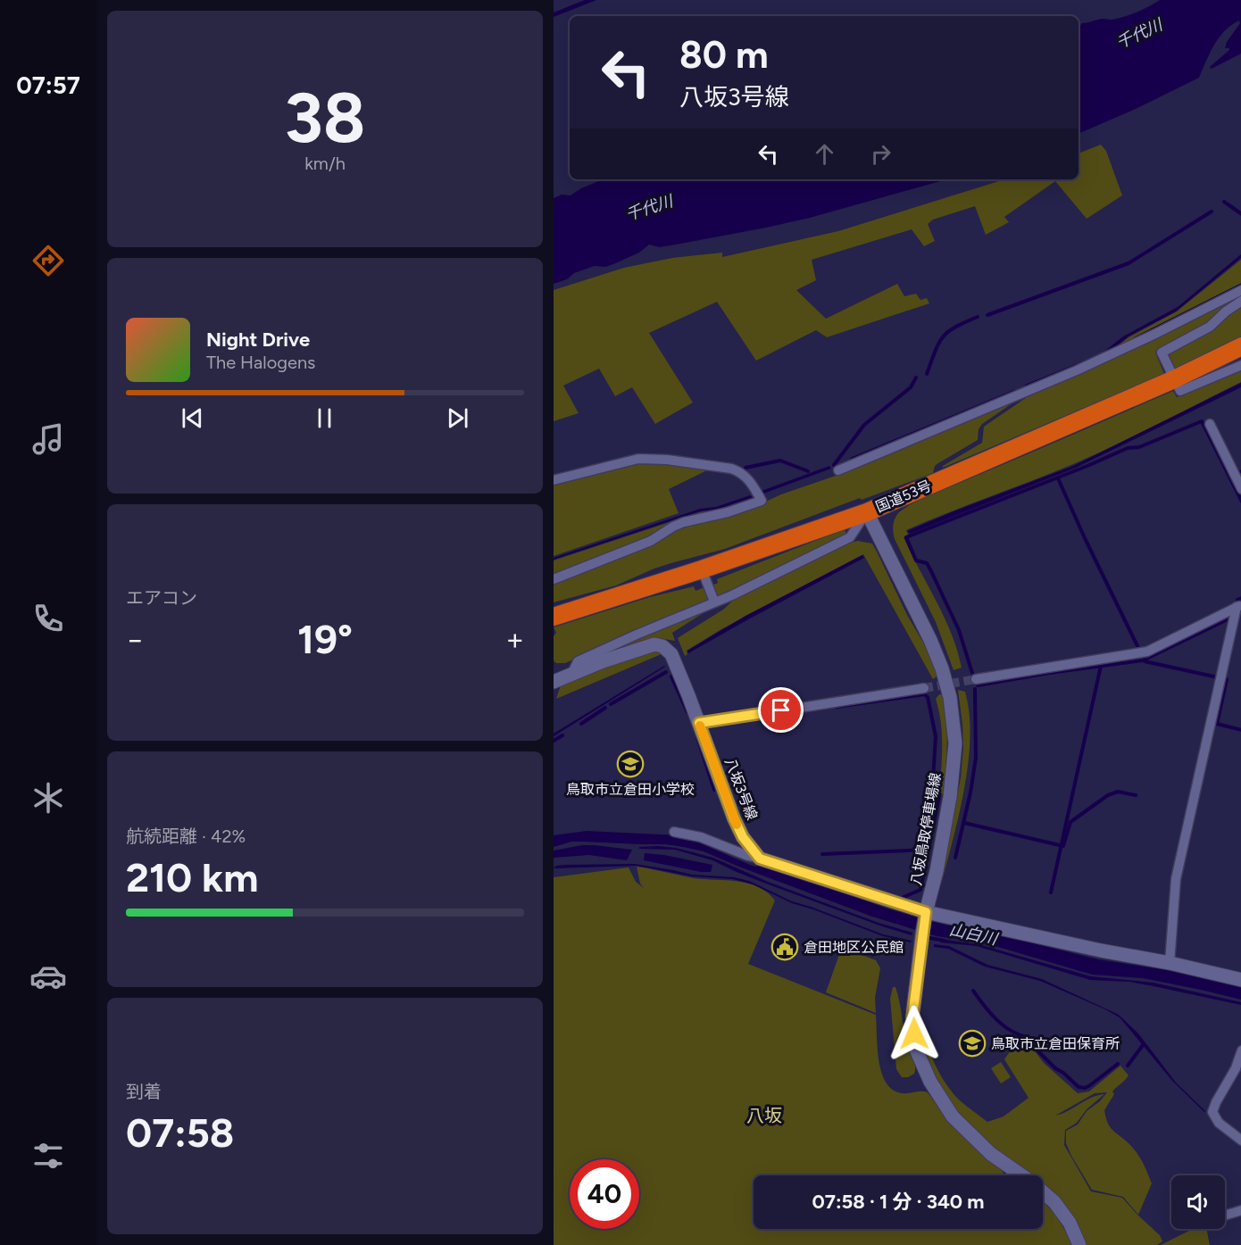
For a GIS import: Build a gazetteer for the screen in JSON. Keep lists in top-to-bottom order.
{
  "streets": {
    "highway": ["国道53号"],
    "street": ["八坂3号線", "八坂鳥取停車場線"]
  },
  "crossings": [
    ["国道53号", "八坂鳥取停車場線"]
  ],
  "districts": ["八坂"],
  "water": ["千代川", "山白川"],
  "places": {
    "school or university": ["鳥取市立倉田小学校", "鳥取市立倉田保育所"],
    "public building": ["倉田地区公民館"]
  },
  "page": {
    "tabs": "07:57",
    "tile": [
      ["38", "km/h"],
      "エアコン",
      ["航続距離 · 42%", "210 km"],
      ["到着", "07:58"]
    ],
    "turn": ["80 m", "八坂3号線"],
    "song": ["Night Drive", "The Halogens"],
    "heat": ["−", "19°", "+"],
    "limit": "40",
    "trip": "07:58 · 1 分 · 340 m"
  }
}
